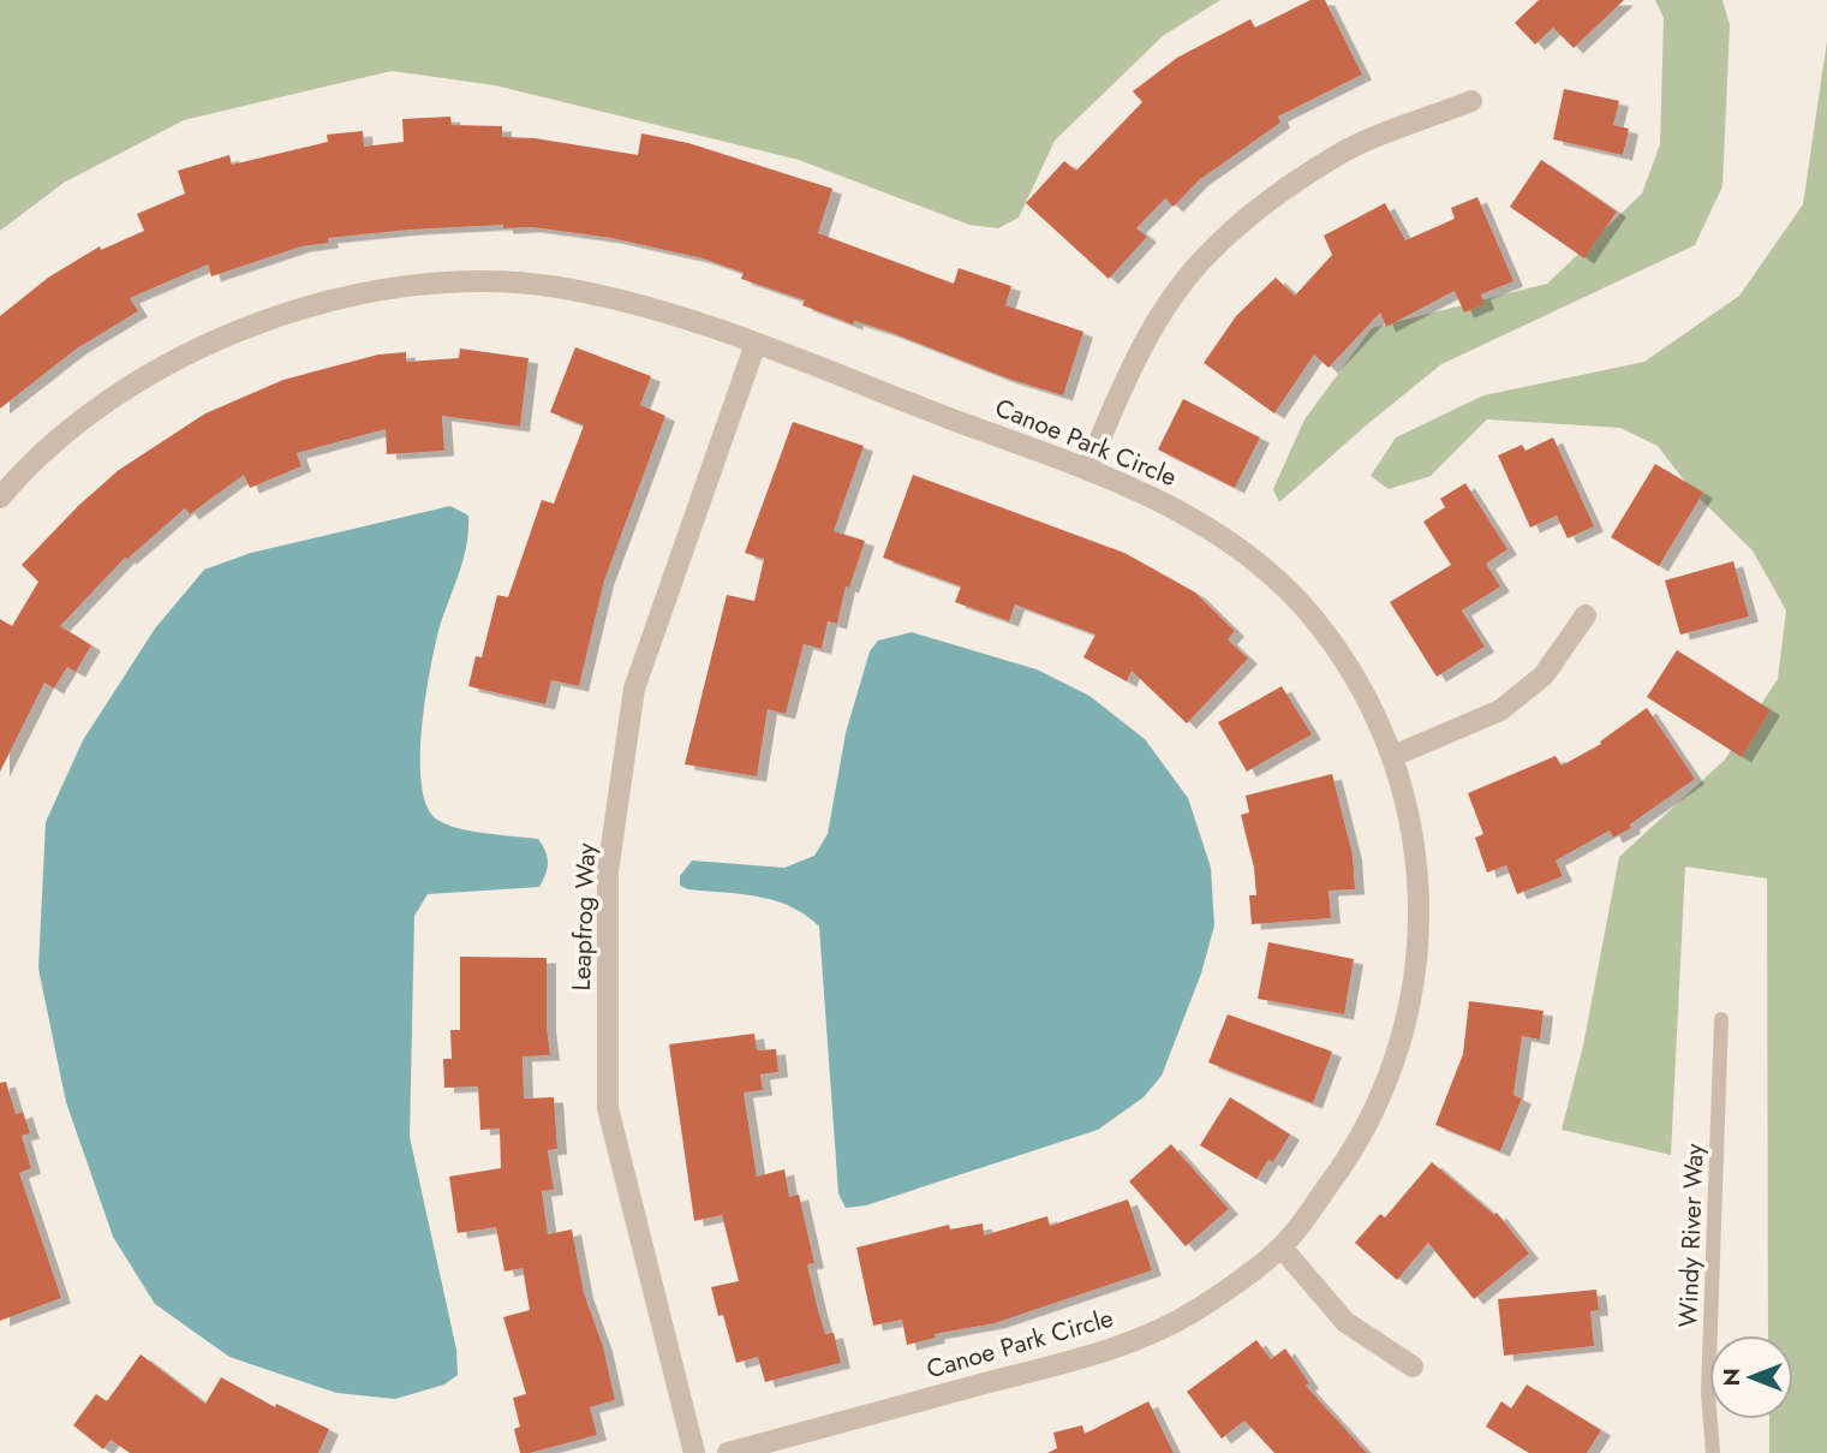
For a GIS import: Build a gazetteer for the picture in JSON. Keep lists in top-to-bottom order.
{
  "streets": {
    "street": ["Canoe Park Circle", "Leapfrog Way"],
    "lane": ["Windy River Way"]
  },
  "crossings": [
    ["Canoe Park Circle", "Leapfrog Way"]
  ],
  "north": "left"
}
